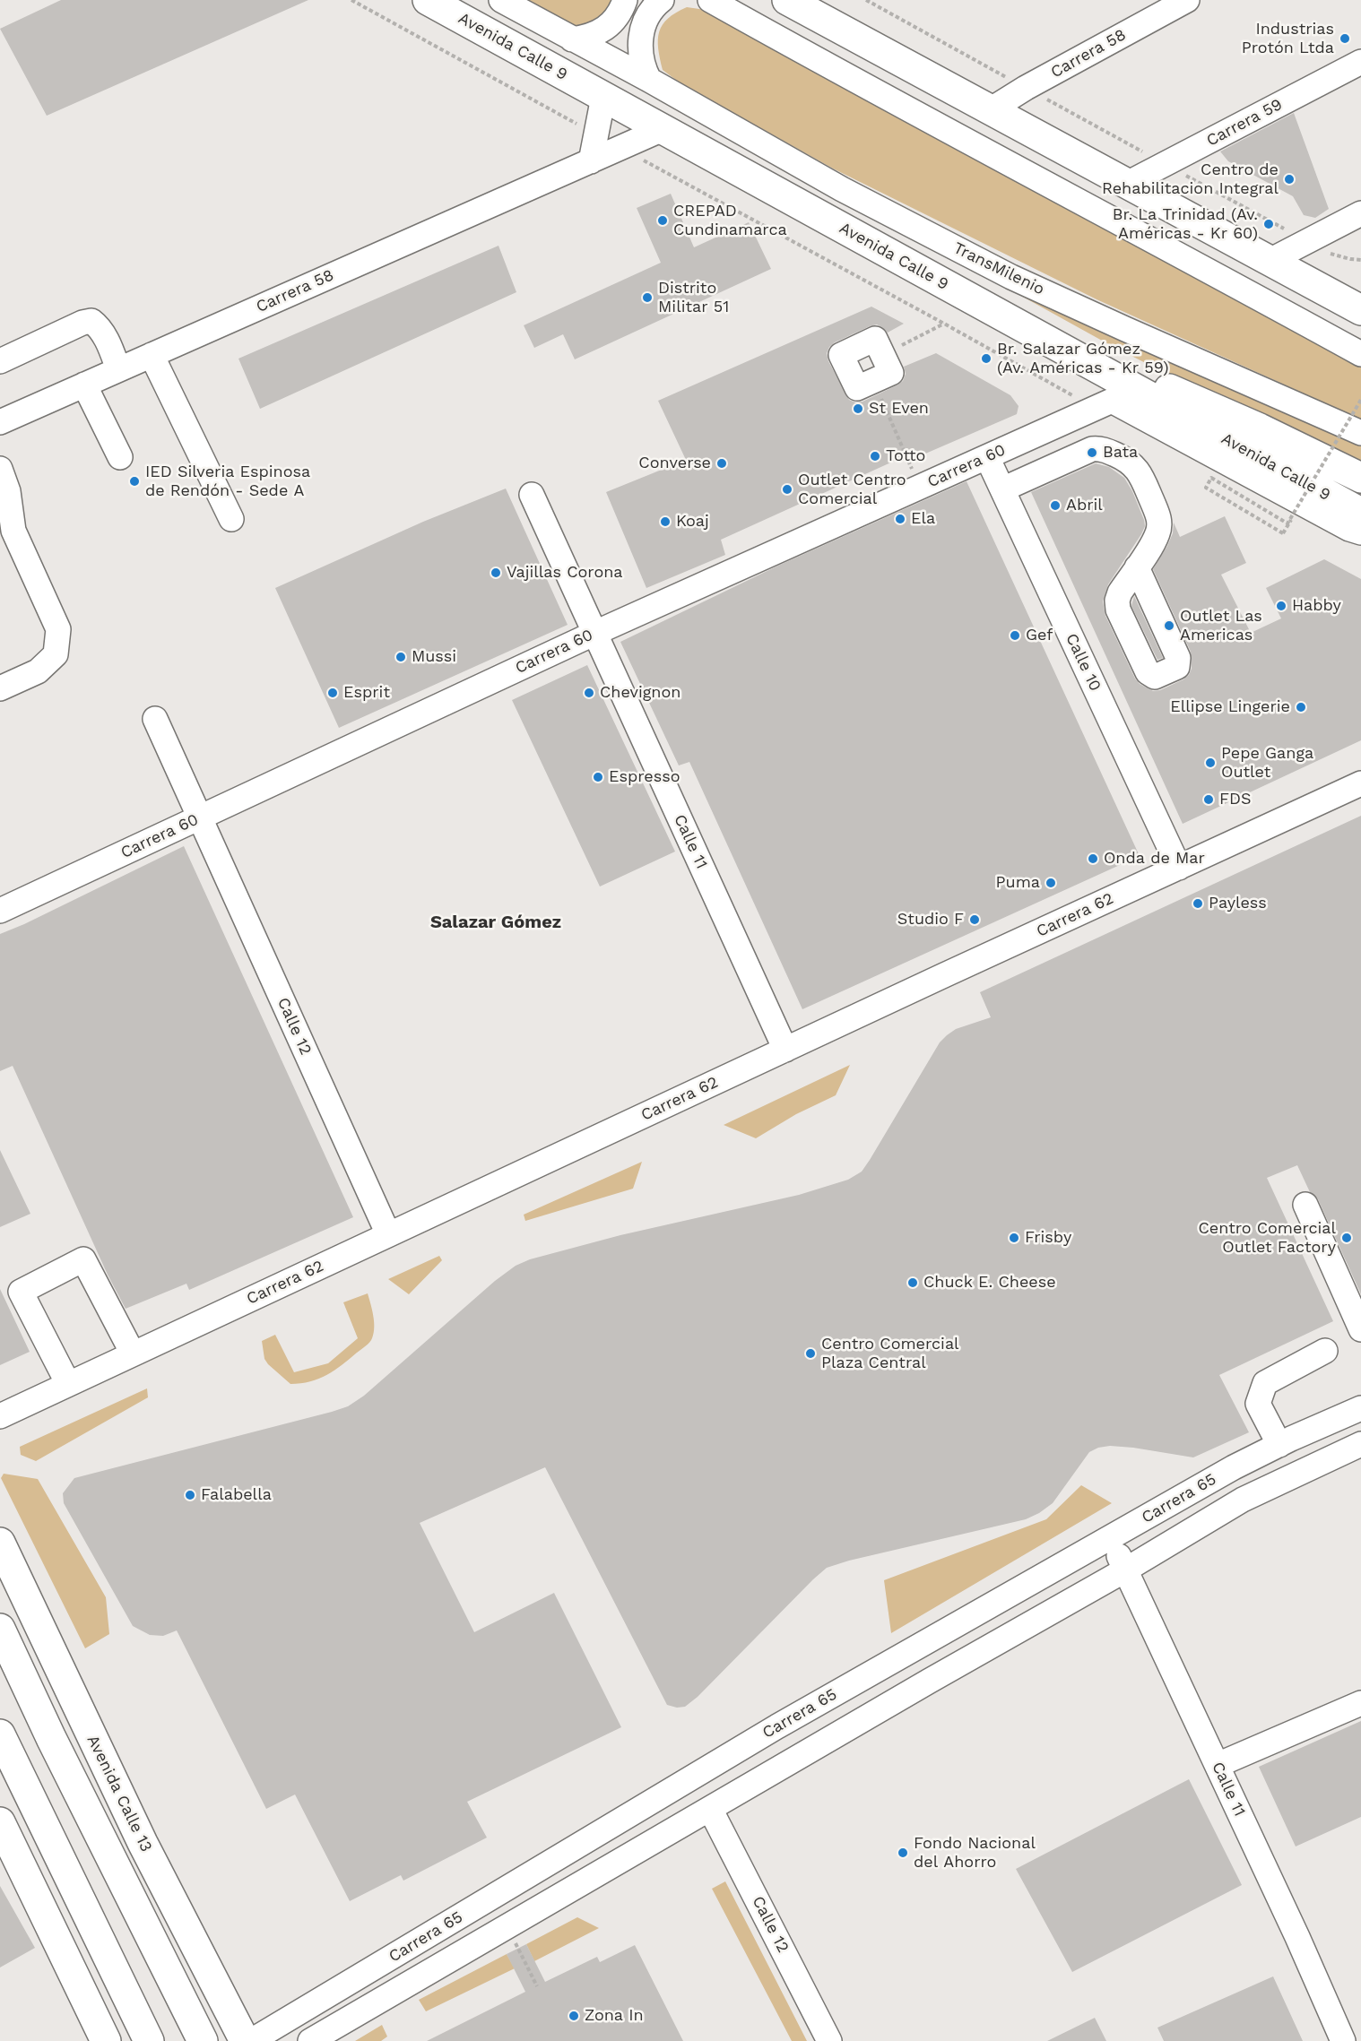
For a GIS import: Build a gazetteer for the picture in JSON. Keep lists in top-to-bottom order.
{
  "streets": {
    "main road": ["Avenida Calle 9", "Avenida Calle 13"],
    "street": [
      "Carrera 58",
      "Carrera 59",
      "TransMilenio",
      "Carrera 60",
      "Calle 10",
      "Calle 11",
      "Carrera 62",
      "Calle 12",
      "Carrera 65"
    ]
  },
  "crossings": [
    ["Avenida Calle 9", "Carrera 58"],
    ["Avenida Calle 9", "Carrera 60"],
    ["Carrera 60", "Calle 10"],
    ["Carrera 60", "Calle 11"],
    ["Carrera 60", "Calle 12"],
    ["Calle 10", "Carrera 62"],
    ["Calle 11", "Carrera 62"],
    ["Calle 11", "Carrera 65"],
    ["Carrera 62", "Calle 12"],
    ["Calle 12", "Carrera 65"]
  ],
  "districts": ["Salazar Gómez"],
  "places": [
    "Industrias Protón Ltda",
    "Centro de Rehabilitacion Integral",
    "CREPAD Cundinamarca",
    "Br. La Trinidad (Av. Américas - Kr 60)",
    "Distrito Militar 51",
    "Br. Salazar Gómez (Av. Américas - Kr 59)",
    "St Even",
    "Bata",
    "Totto",
    "Converse",
    "IED Silveria Espinosa de Rendón - Sede A",
    "Outlet Centro Comercial",
    "Abril",
    "Ela",
    "Koaj",
    "Vajillas Corona",
    "Habby",
    "Outlet Las Americas",
    "Gef",
    "Mussi",
    "Esprit",
    "Chevignon",
    "Ellipse Lingerie",
    "Pepe Ganga Outlet",
    "Espresso",
    "FDS",
    "Onda de Mar",
    "Puma",
    "Payless",
    "Studio F",
    "Frisby",
    "Centro Comercial Outlet Factory",
    "Chuck E. Cheese",
    "Centro Comercial Plaza Central",
    "Falabella",
    "Fondo Nacional del Ahorro",
    "Zona In"
  ]
}
